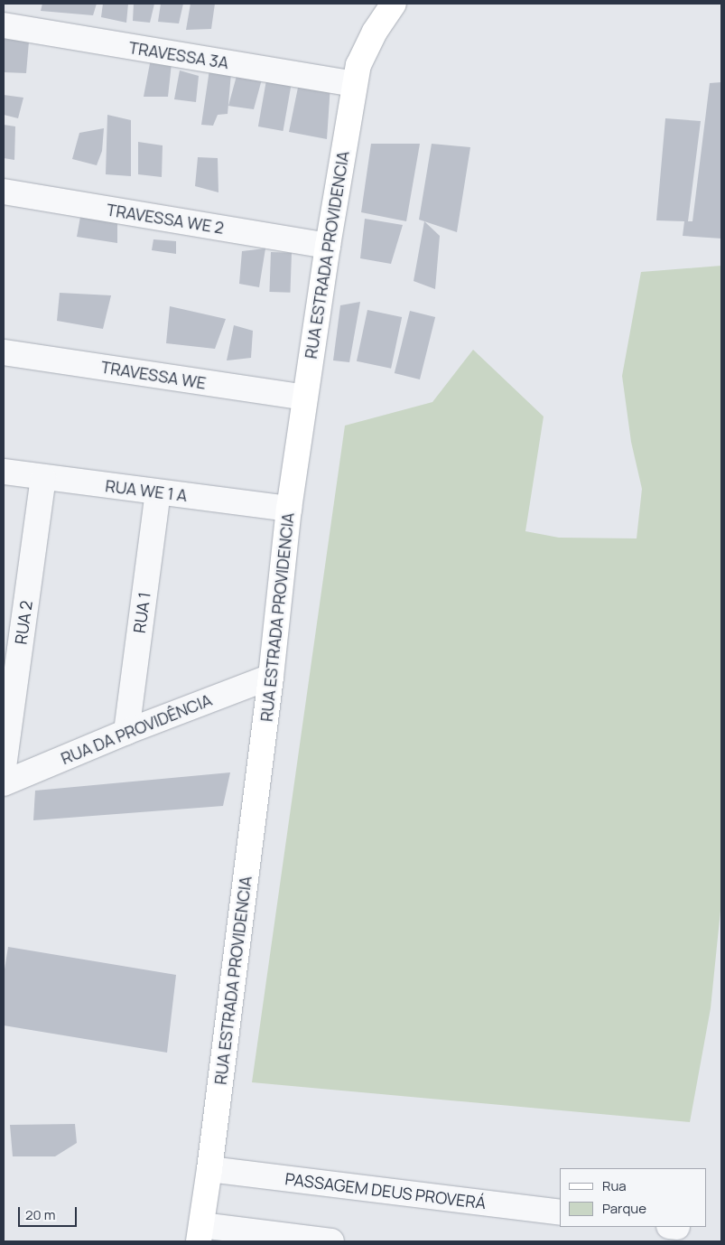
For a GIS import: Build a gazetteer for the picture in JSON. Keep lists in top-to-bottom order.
{
  "streets": {
    "main road": ["RUA ESTRADA PROVIDENCIA"],
    "street": [
      "TRAVESSA 3A",
      "TRAVESSA WE 2",
      "TRAVESSA WE",
      "RUA WE 1 A",
      "RUA 1",
      "RUA 2",
      "RUA DA PROVIDÊNCIA",
      "PASSAGEM DEUS PROVERÁ"
    ]
  },
  "crossings": [
    ["TRAVESSA 3A", "RUA ESTRADA PROVIDENCIA"],
    ["TRAVESSA WE 2", "RUA ESTRADA PROVIDENCIA"],
    ["RUA ESTRADA PROVIDENCIA", "TRAVESSA WE"],
    ["RUA ESTRADA PROVIDENCIA", "RUA WE 1 A"],
    ["RUA ESTRADA PROVIDENCIA", "RUA DA PROVIDÊNCIA"],
    ["RUA ESTRADA PROVIDENCIA", "PASSAGEM DEUS PROVERÁ"],
    ["RUA WE 1 A", "RUA 1"],
    ["RUA WE 1 A", "RUA 2"],
    ["RUA 1", "RUA DA PROVIDÊNCIA"]
  ],
  "legend": ["Rua", "Parque"],
  "scale_bar": "20 m"
}
